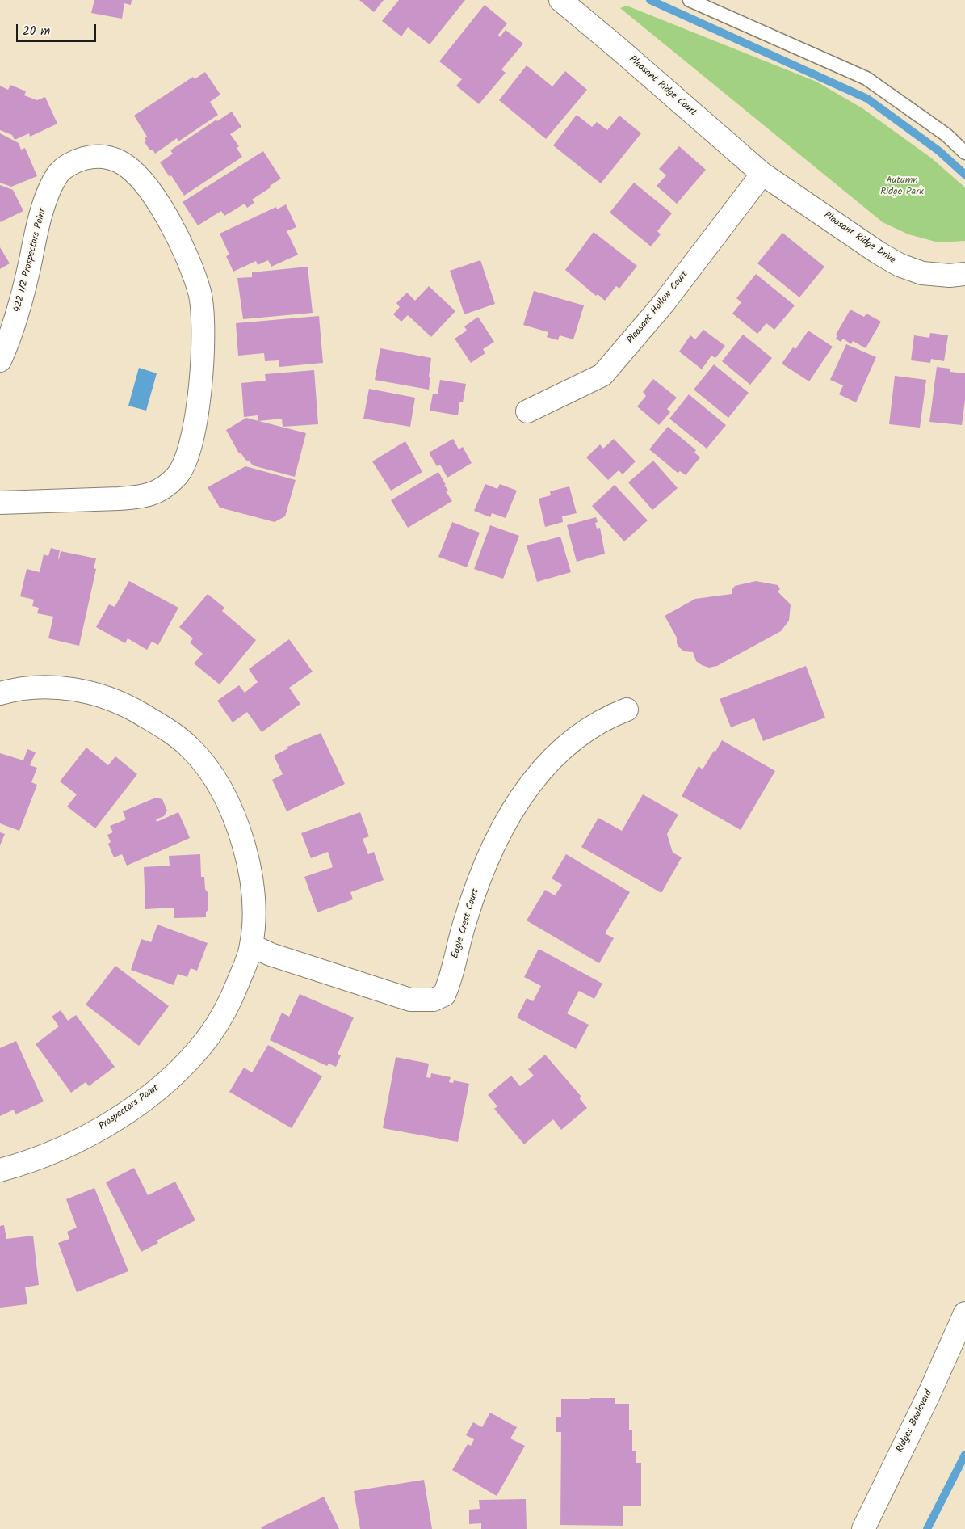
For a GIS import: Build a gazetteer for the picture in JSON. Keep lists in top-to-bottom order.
{
  "streets": {
    "street": [
      "Pleasant Ridge Court",
      "Pleasant Ridge Drive",
      "422 1/2 Prospectors Point",
      "Pleasant Hollow Court",
      "Eagle Crest Court",
      "Prospectors Point",
      "Ridges Boulevard"
    ]
  },
  "crossings": [
    ["Pleasant Ridge Court", "Pleasant Ridge Drive"],
    ["Pleasant Ridge Court", "Pleasant Hollow Court"],
    ["Pleasant Ridge Drive", "Pleasant Hollow Court"],
    ["Eagle Crest Court", "Prospectors Point"]
  ],
  "parks": ["Autumn Ridge Park"],
  "scale_bar": "20 m"
}
